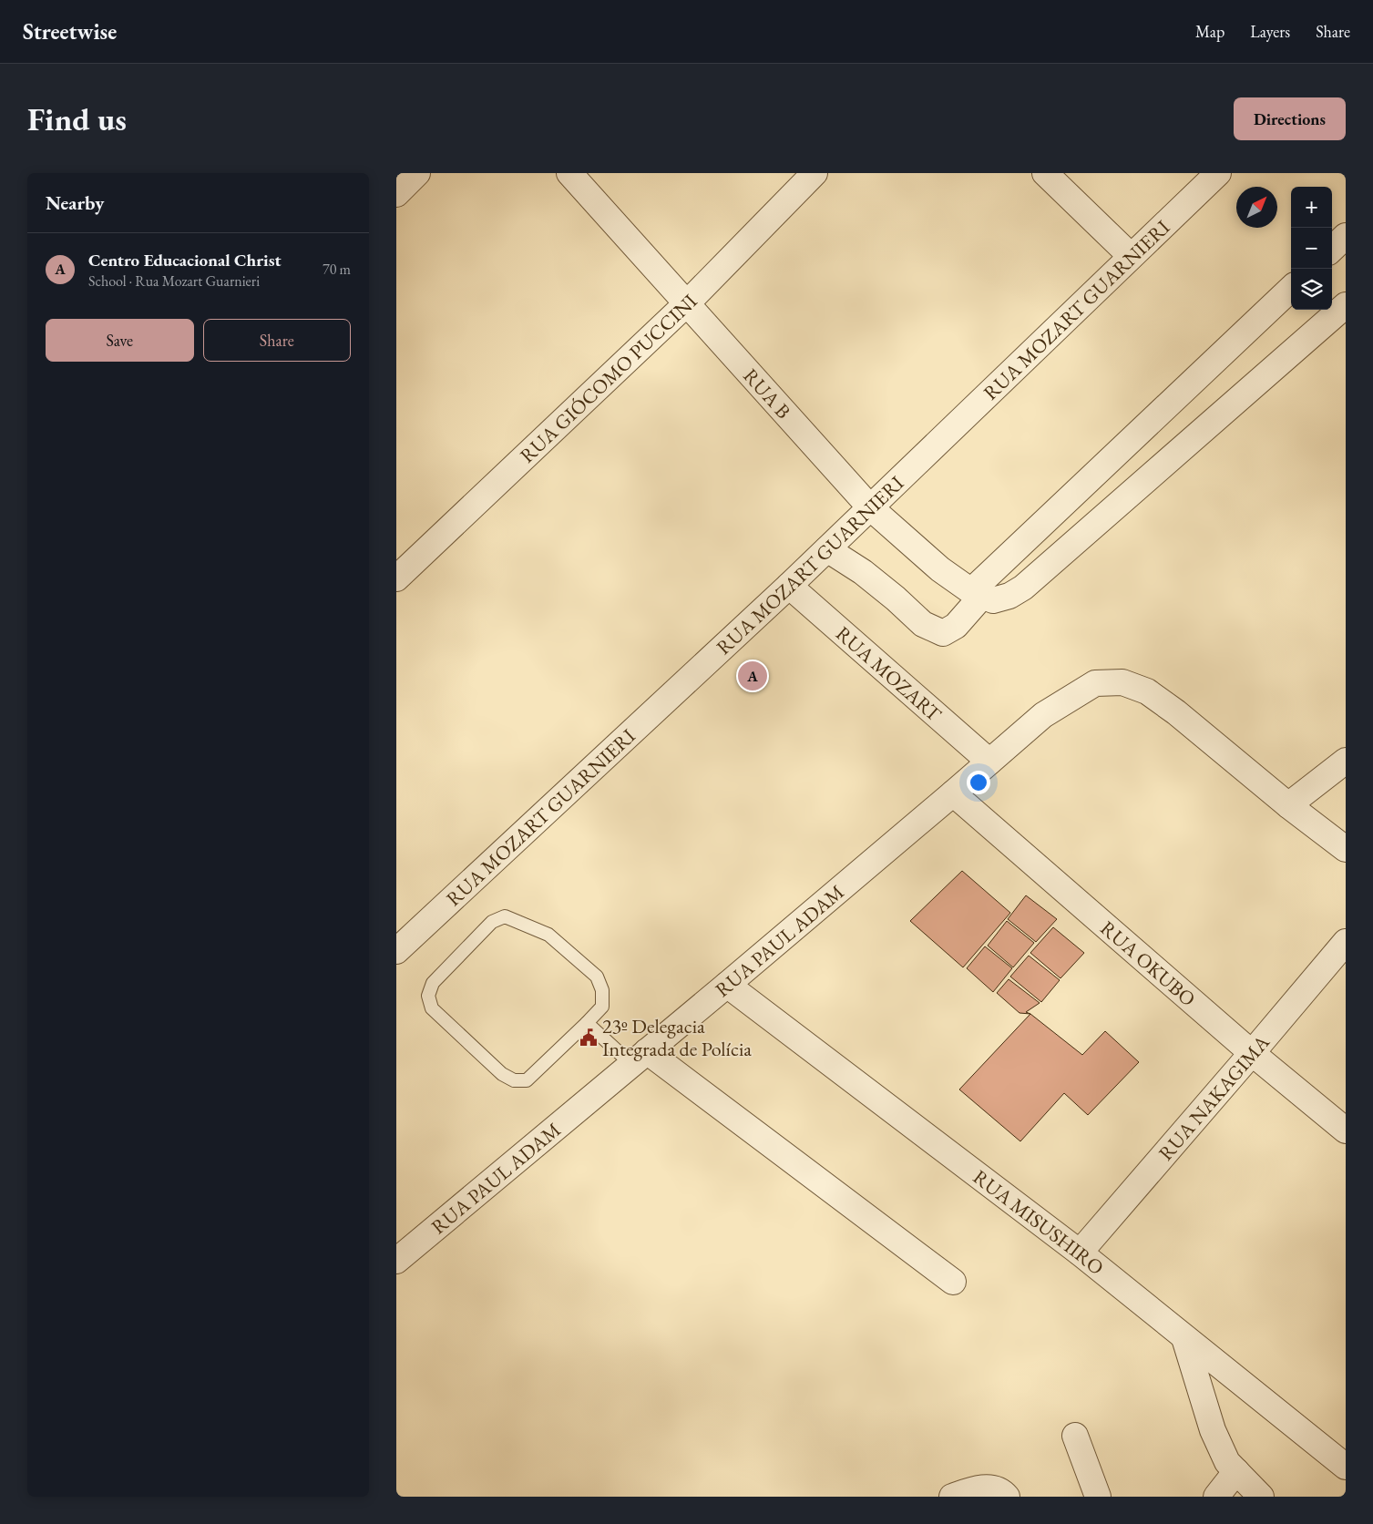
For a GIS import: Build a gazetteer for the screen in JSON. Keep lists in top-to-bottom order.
{
  "streets": {
    "street": [
      "RUA MOZART GUARNIERI",
      "RUA GIÓCOMO PUCCINI",
      "RUA B",
      "RUA MOZART",
      "RUA PAUL ADAM",
      "RUA OKUBO",
      "RUA NAKAGIMA",
      "RUA MISUSHIRO"
    ]
  },
  "crossings": [
    ["RUA MOZART GUARNIERI", "RUA B"],
    ["RUA MOZART GUARNIERI", "RUA MOZART"],
    ["RUA GIÓCOMO PUCCINI", "RUA B"],
    ["RUA MOZART", "RUA PAUL ADAM"],
    ["RUA PAUL ADAM", "RUA OKUBO"],
    ["RUA PAUL ADAM", "RUA MISUSHIRO"],
    ["RUA OKUBO", "RUA NAKAGIMA"],
    ["RUA NAKAGIMA", "RUA MISUSHIRO"]
  ],
  "places": {
    "public building": ["23º Delegacia Integrada de Polícia"]
  },
  "north": "top right",
  "page": {
    "header": "Streetwise",
    "nav": ["Map", "Layers", "Share"],
    "buttons": [
      "Directions",
      ["Save", "Share"]
    ],
    "title": "Find us",
    "heading": "Nearby",
    "map_buttons": ["+", "−"],
    "list": [
      {
        "mark": "A",
        "name": "Centro Educacional Christ",
        "note": "School · Rua Mozart Guarnieri",
        "value": "70 m"
      }
    ],
    "pins": "A"
  }
}
